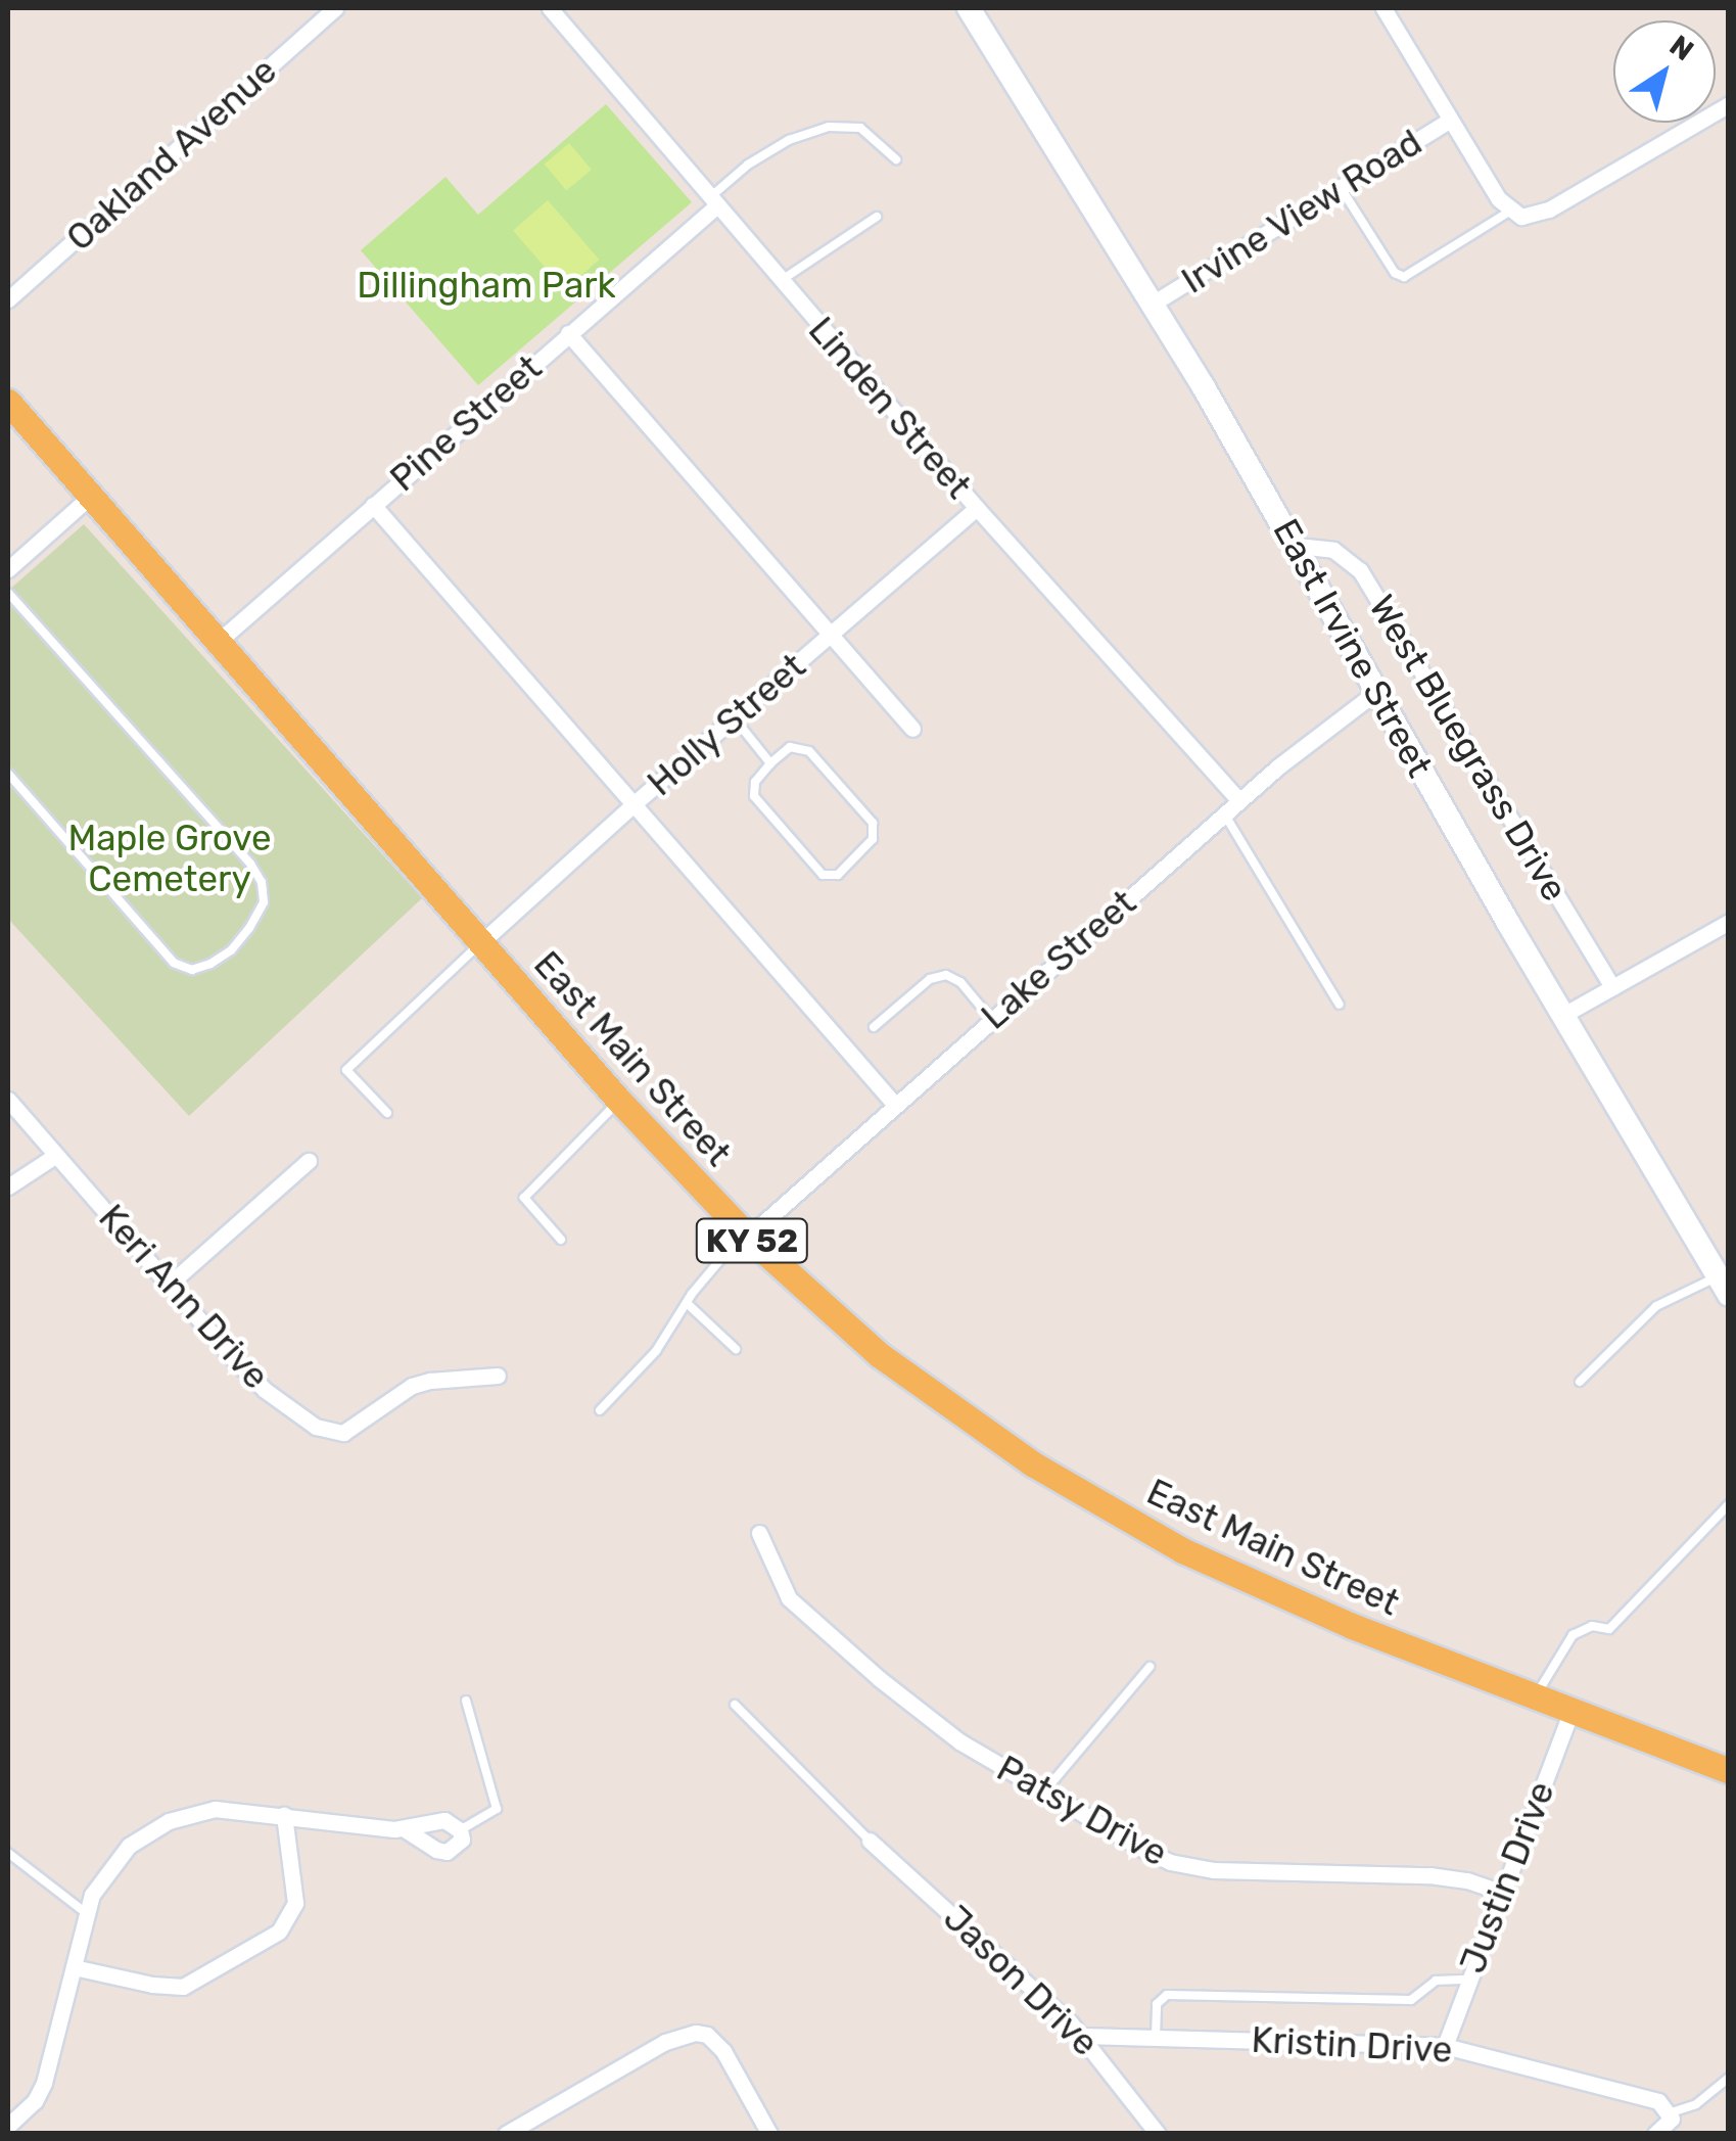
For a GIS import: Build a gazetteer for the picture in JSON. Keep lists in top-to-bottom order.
{
  "streets": {
    "main road": ["East Main Street", "KY 52"],
    "street": [
      "Oakland Avenue",
      "Irvine View Road",
      "Linden Street",
      "Pine Street",
      "East Irvine Street",
      "Holly Street",
      "West Bluegrass Drive",
      "Lake Street",
      "Keri Ann Drive",
      "Patsy Drive",
      "Justin Drive",
      "Jason Drive",
      "Kristin Drive"
    ]
  },
  "crossings": [
    ["Irvine View Road", "East Irvine Street"],
    ["Linden Street", "Pine Street"],
    ["Linden Street", "Holly Street"],
    ["Linden Street", "Lake Street"],
    ["Pine Street", "East Main Street"],
    ["East Irvine Street", "West Bluegrass Drive"],
    ["East Irvine Street", "Lake Street"],
    ["Holly Street", "East Main Street"],
    ["Lake Street", "East Main Street"],
    ["East Main Street", "Justin Drive"],
    ["Patsy Drive", "Justin Drive"],
    ["Justin Drive", "Kristin Drive"],
    ["Jason Drive", "Kristin Drive"]
  ],
  "parks": ["Dillingham Park", "Maple Grove Cemetery"],
  "north": "top right"
}
